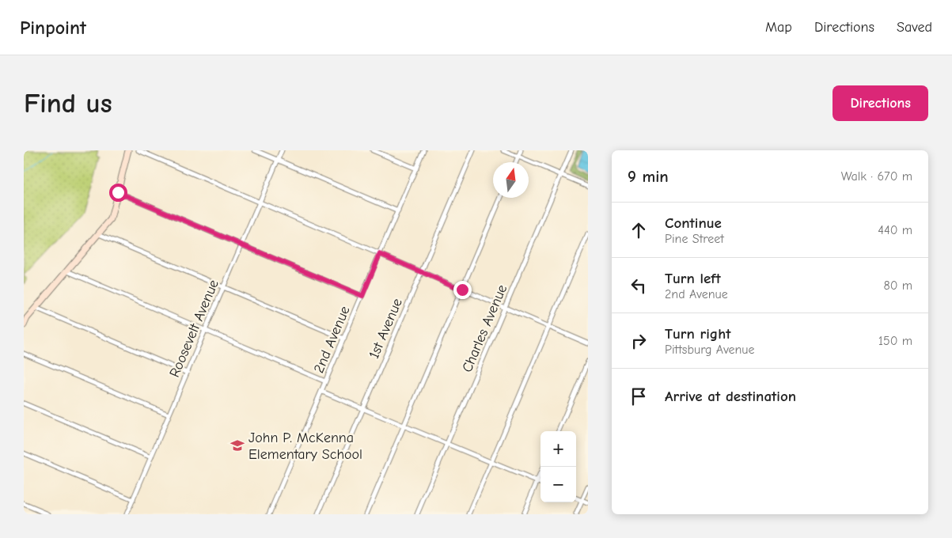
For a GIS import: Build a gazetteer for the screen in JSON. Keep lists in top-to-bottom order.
{
  "streets": {
    "street": [
      "Roosevelt Avenue",
      "1st Avenue",
      "Charles Avenue",
      "2nd Avenue"
    ]
  },
  "places": {
    "school or university": ["John P. McKenna Elementary School"]
  },
  "north": "top",
  "page": {
    "header": "Pinpoint",
    "nav": ["Map", "Directions", "Saved"],
    "buttons": "Directions",
    "title": "Find us",
    "heading": ["9 min", "Walk · 670 m"],
    "list": [
      ["Continue", "Pine Street", "440 m"],
      ["Turn left", "2nd Avenue", "80 m"],
      ["Turn right", "Pittsburg Avenue", "150 m"],
      "Arrive at destination"
    ],
    "map_buttons": ["+", "−"]
  }
}
